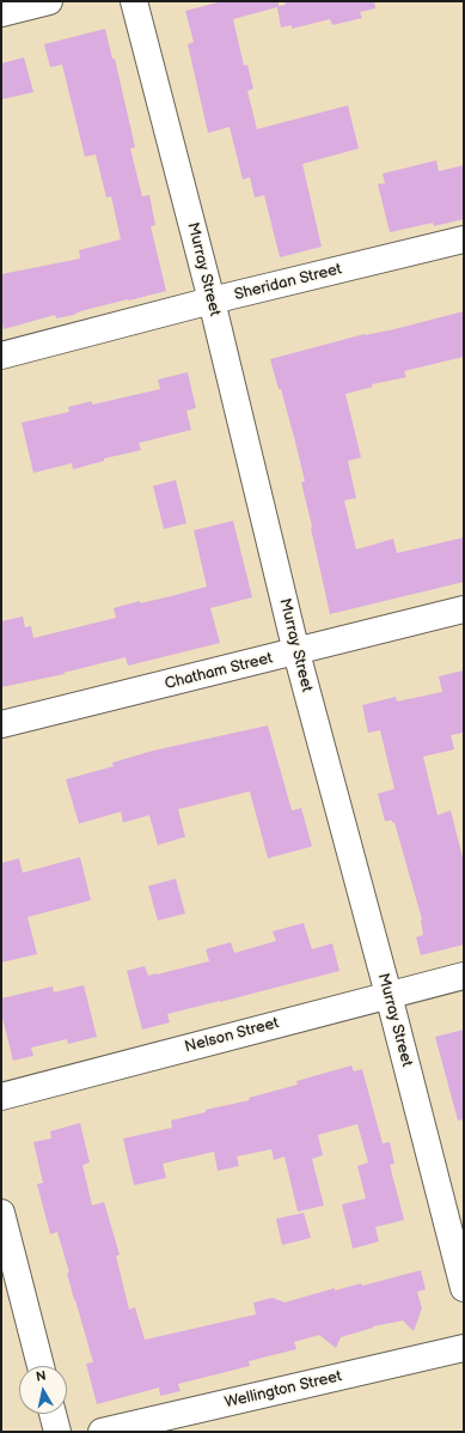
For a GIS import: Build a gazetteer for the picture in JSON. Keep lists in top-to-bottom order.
{
  "streets": {
    "street": [
      "Murray Street",
      "Sheridan Street",
      "Chatham Street",
      "Nelson Street",
      "Wellington Street"
    ]
  },
  "crossings": [
    ["Murray Street", "Sheridan Street"],
    ["Murray Street", "Chatham Street"],
    ["Murray Street", "Nelson Street"]
  ],
  "north": "top"
}
